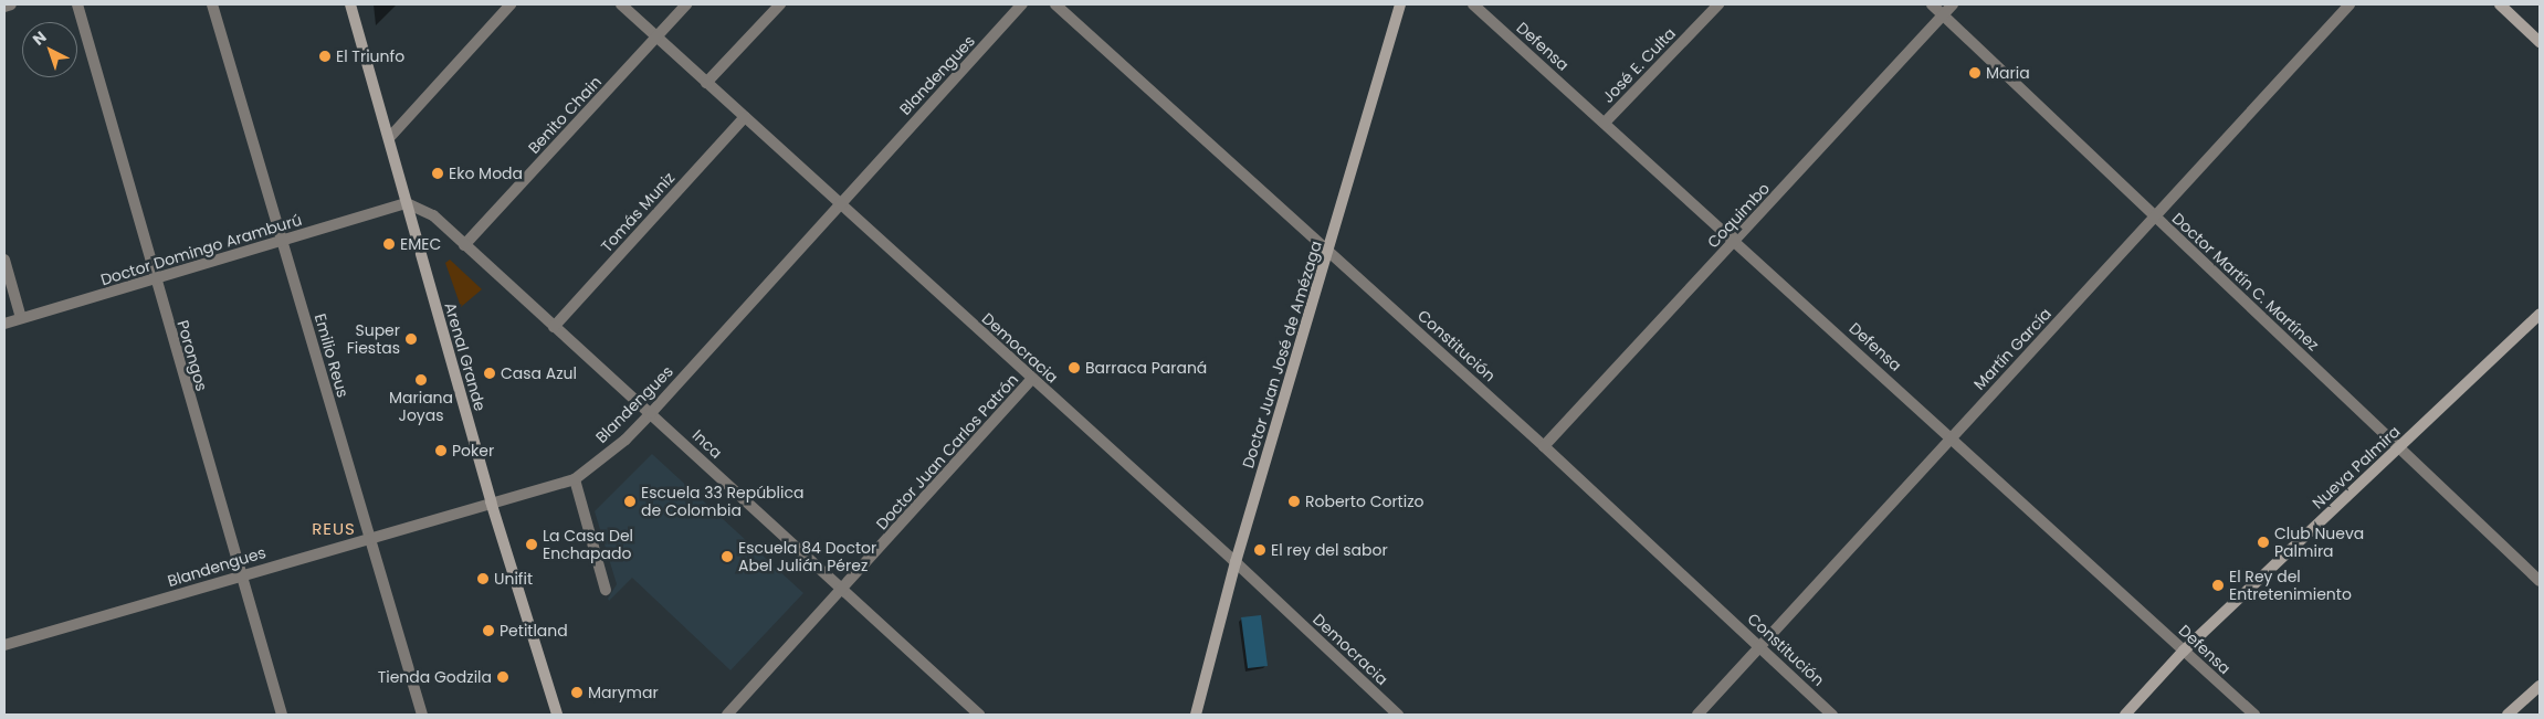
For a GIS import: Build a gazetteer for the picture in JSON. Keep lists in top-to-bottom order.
{
  "streets": {
    "street": [
      "Defensa",
      "José E. Culta",
      "Blandengues",
      "Benito Chain",
      "Tomás Muniz",
      "Coquimbo",
      "Doctor Domingo Aramburú",
      "Doctor Martín C. Martínez",
      "Constitución",
      "Democracia",
      "Martín García",
      "Doctor Juan José de Amézaga",
      "Porongos",
      "Emilio Reus",
      "Arenal Grande",
      "Inca",
      "Doctor Juan Carlos Patrón",
      "Nueva Palmira"
    ]
  },
  "crossings": [
    ["Defensa", "José E. Culta"],
    ["Defensa", "Coquimbo"],
    ["Defensa", "Martín García"],
    ["Defensa", "Nueva Palmira"],
    ["Blandengues", "Democracia"],
    ["Blandengues", "Porongos"],
    ["Blandengues", "Emilio Reus"],
    ["Blandengues", "Arenal Grande"],
    ["Blandengues", "Inca"],
    ["Benito Chain", "Democracia"],
    ["Benito Chain", "Inca"],
    ["Tomás Muniz", "Democracia"],
    ["Tomás Muniz", "Inca"],
    ["Coquimbo", "Doctor Martín C. Martínez"],
    ["Coquimbo", "Constitución"],
    ["Doctor Domingo Aramburú", "Porongos"],
    ["Doctor Domingo Aramburú", "Emilio Reus"],
    ["Doctor Domingo Aramburú", "Arenal Grande"],
    ["Doctor Domingo Aramburú", "Inca"],
    ["Doctor Martín C. Martínez", "Martín García"],
    ["Doctor Martín C. Martínez", "Nueva Palmira"],
    ["Constitución", "Martín García"],
    ["Constitución", "Doctor Juan José de Amézaga"],
    ["Democracia", "Doctor Juan José de Amézaga"],
    ["Democracia", "Doctor Juan Carlos Patrón"],
    ["Arenal Grande", "Inca"],
    ["Inca", "Doctor Juan Carlos Patrón"]
  ],
  "districts": ["REUS"],
  "places": [
    "El Triunfo",
    "Maria",
    "Eko Moda",
    "EMEC",
    "Super Fiestas",
    "Barraca Paraná",
    "Casa Azul",
    "Mariana Joyas",
    "Poker",
    "Escuela 33 República de Colombia",
    "Roberto Cortizo",
    "Club Nueva Palmira",
    "La Casa Del Enchapado",
    "El rey del sabor",
    "Escuela 84 Doctor Abel Julián Pérez",
    "Unifit",
    "El Rey del Entretenimiento",
    "Petitland",
    "Tienda Godzila",
    "Marymar"
  ],
  "north": "top left"
}
